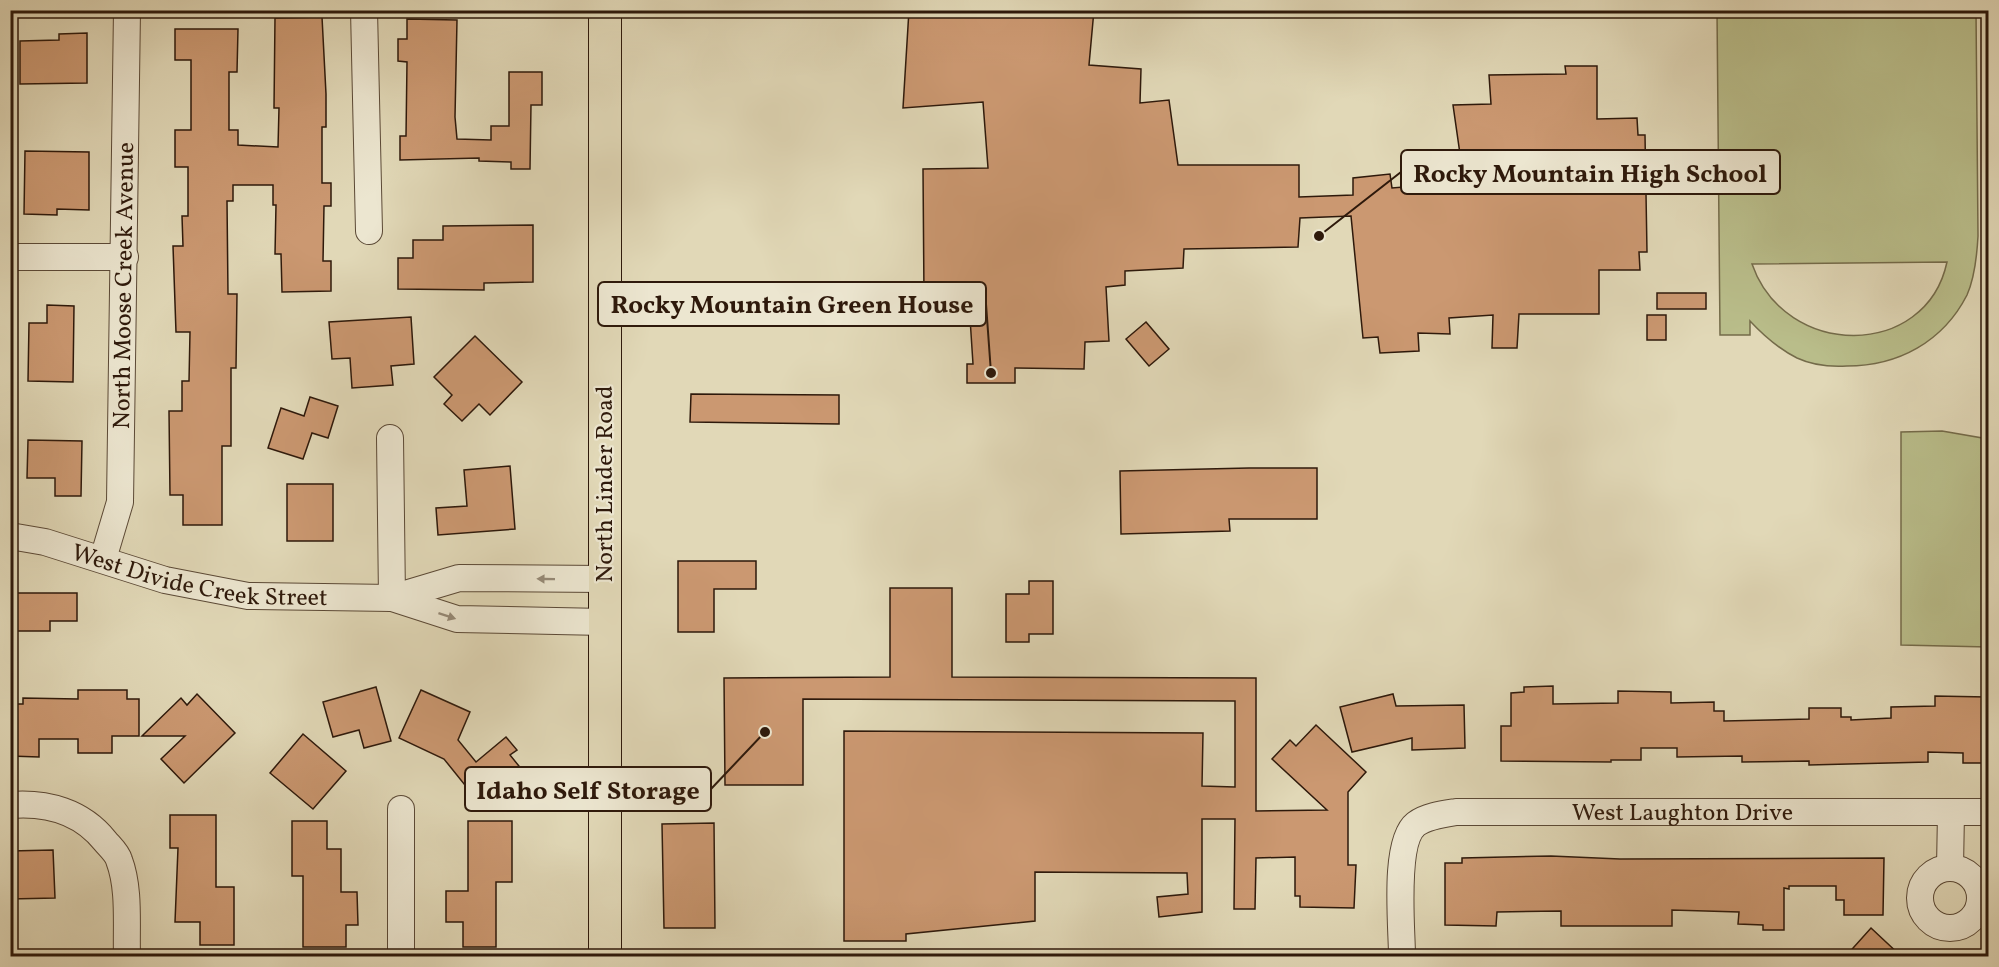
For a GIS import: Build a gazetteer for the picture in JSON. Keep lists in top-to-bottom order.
{
  "streets": {
    "main road": ["North Linder Road"],
    "street": ["North Moose Creek Avenue", "West Divide Creek Street", "West Laughton Drive"]
  },
  "crossings": [
    ["North Moose Creek Avenue", "West Divide Creek Street"],
    ["North Linder Road", "West Divide Creek Street"]
  ],
  "places": ["Rocky Mountain High School", "Rocky Mountain Green House", "Idaho Self Storage"]
}
